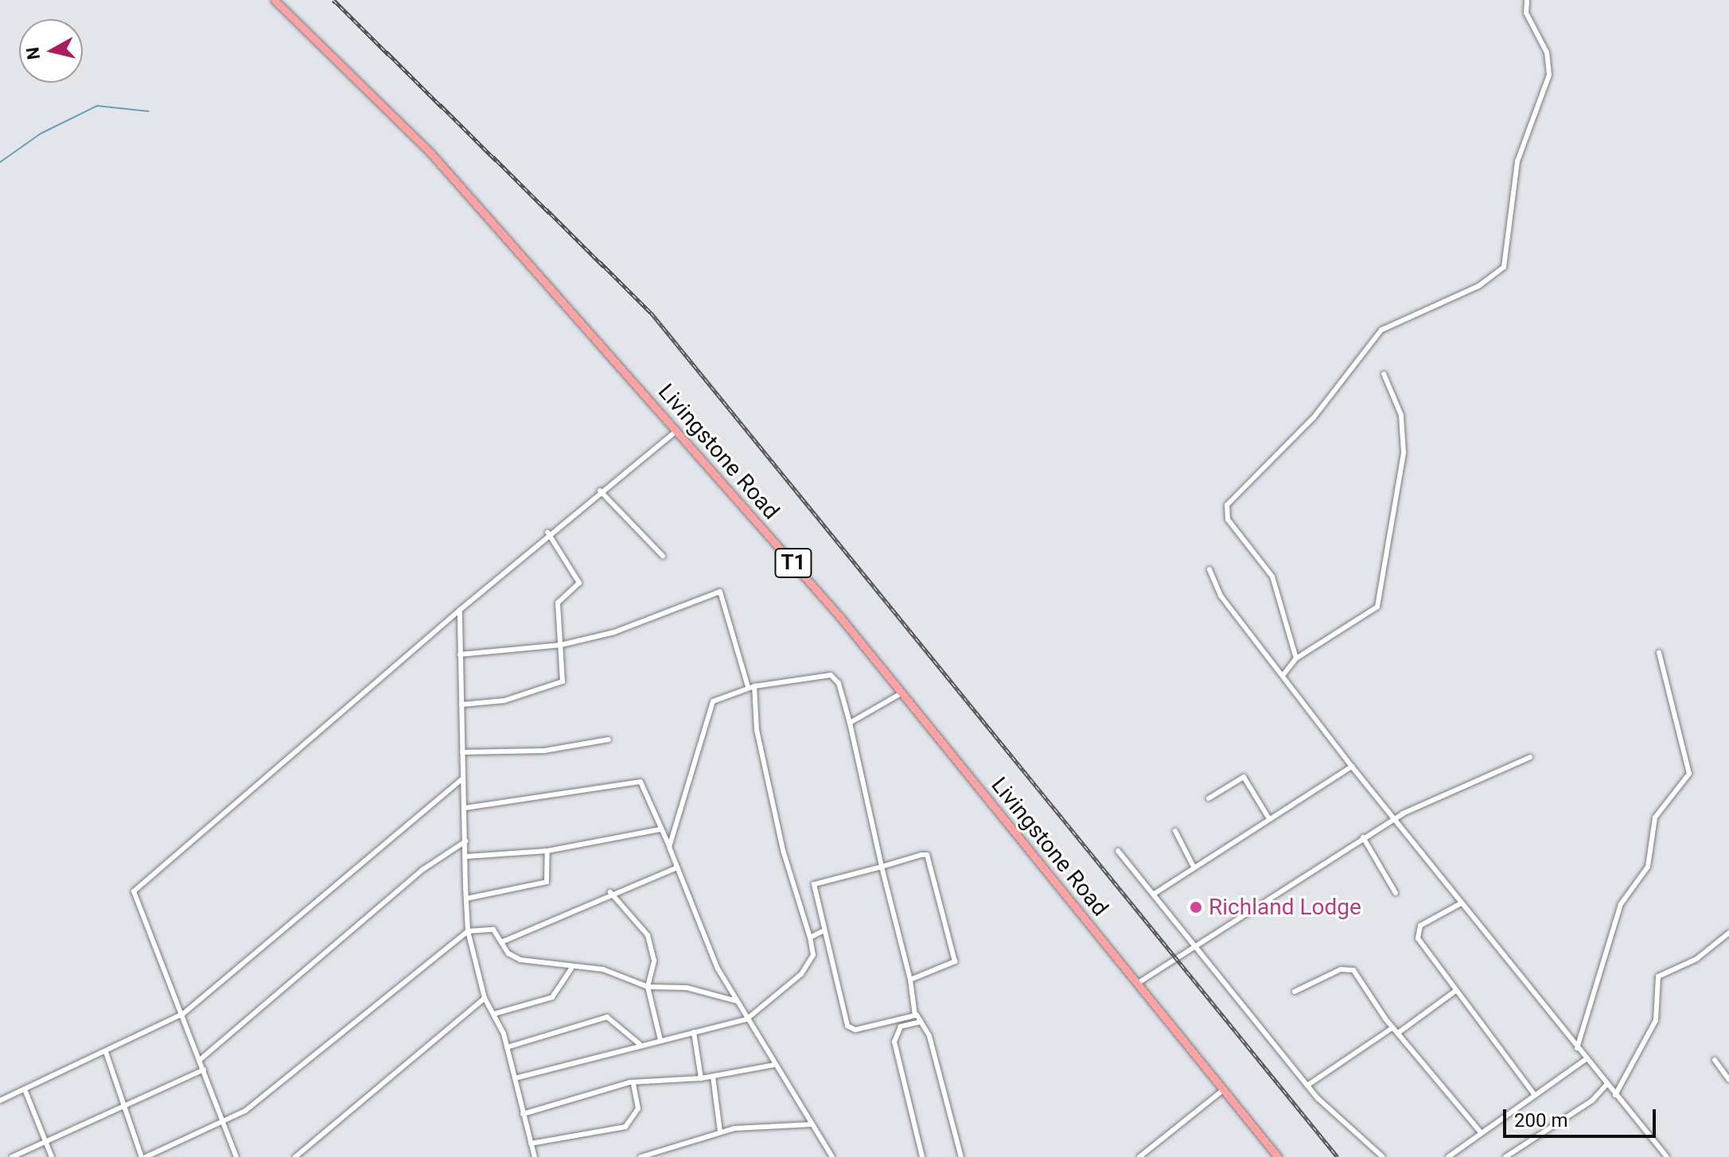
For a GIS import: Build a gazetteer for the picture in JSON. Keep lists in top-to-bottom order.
{
  "streets": {
    "highway": ["Livingstone Road", "T1"]
  },
  "places": ["Richland Lodge"],
  "scale_bar": "200 m",
  "north": "left"
}
